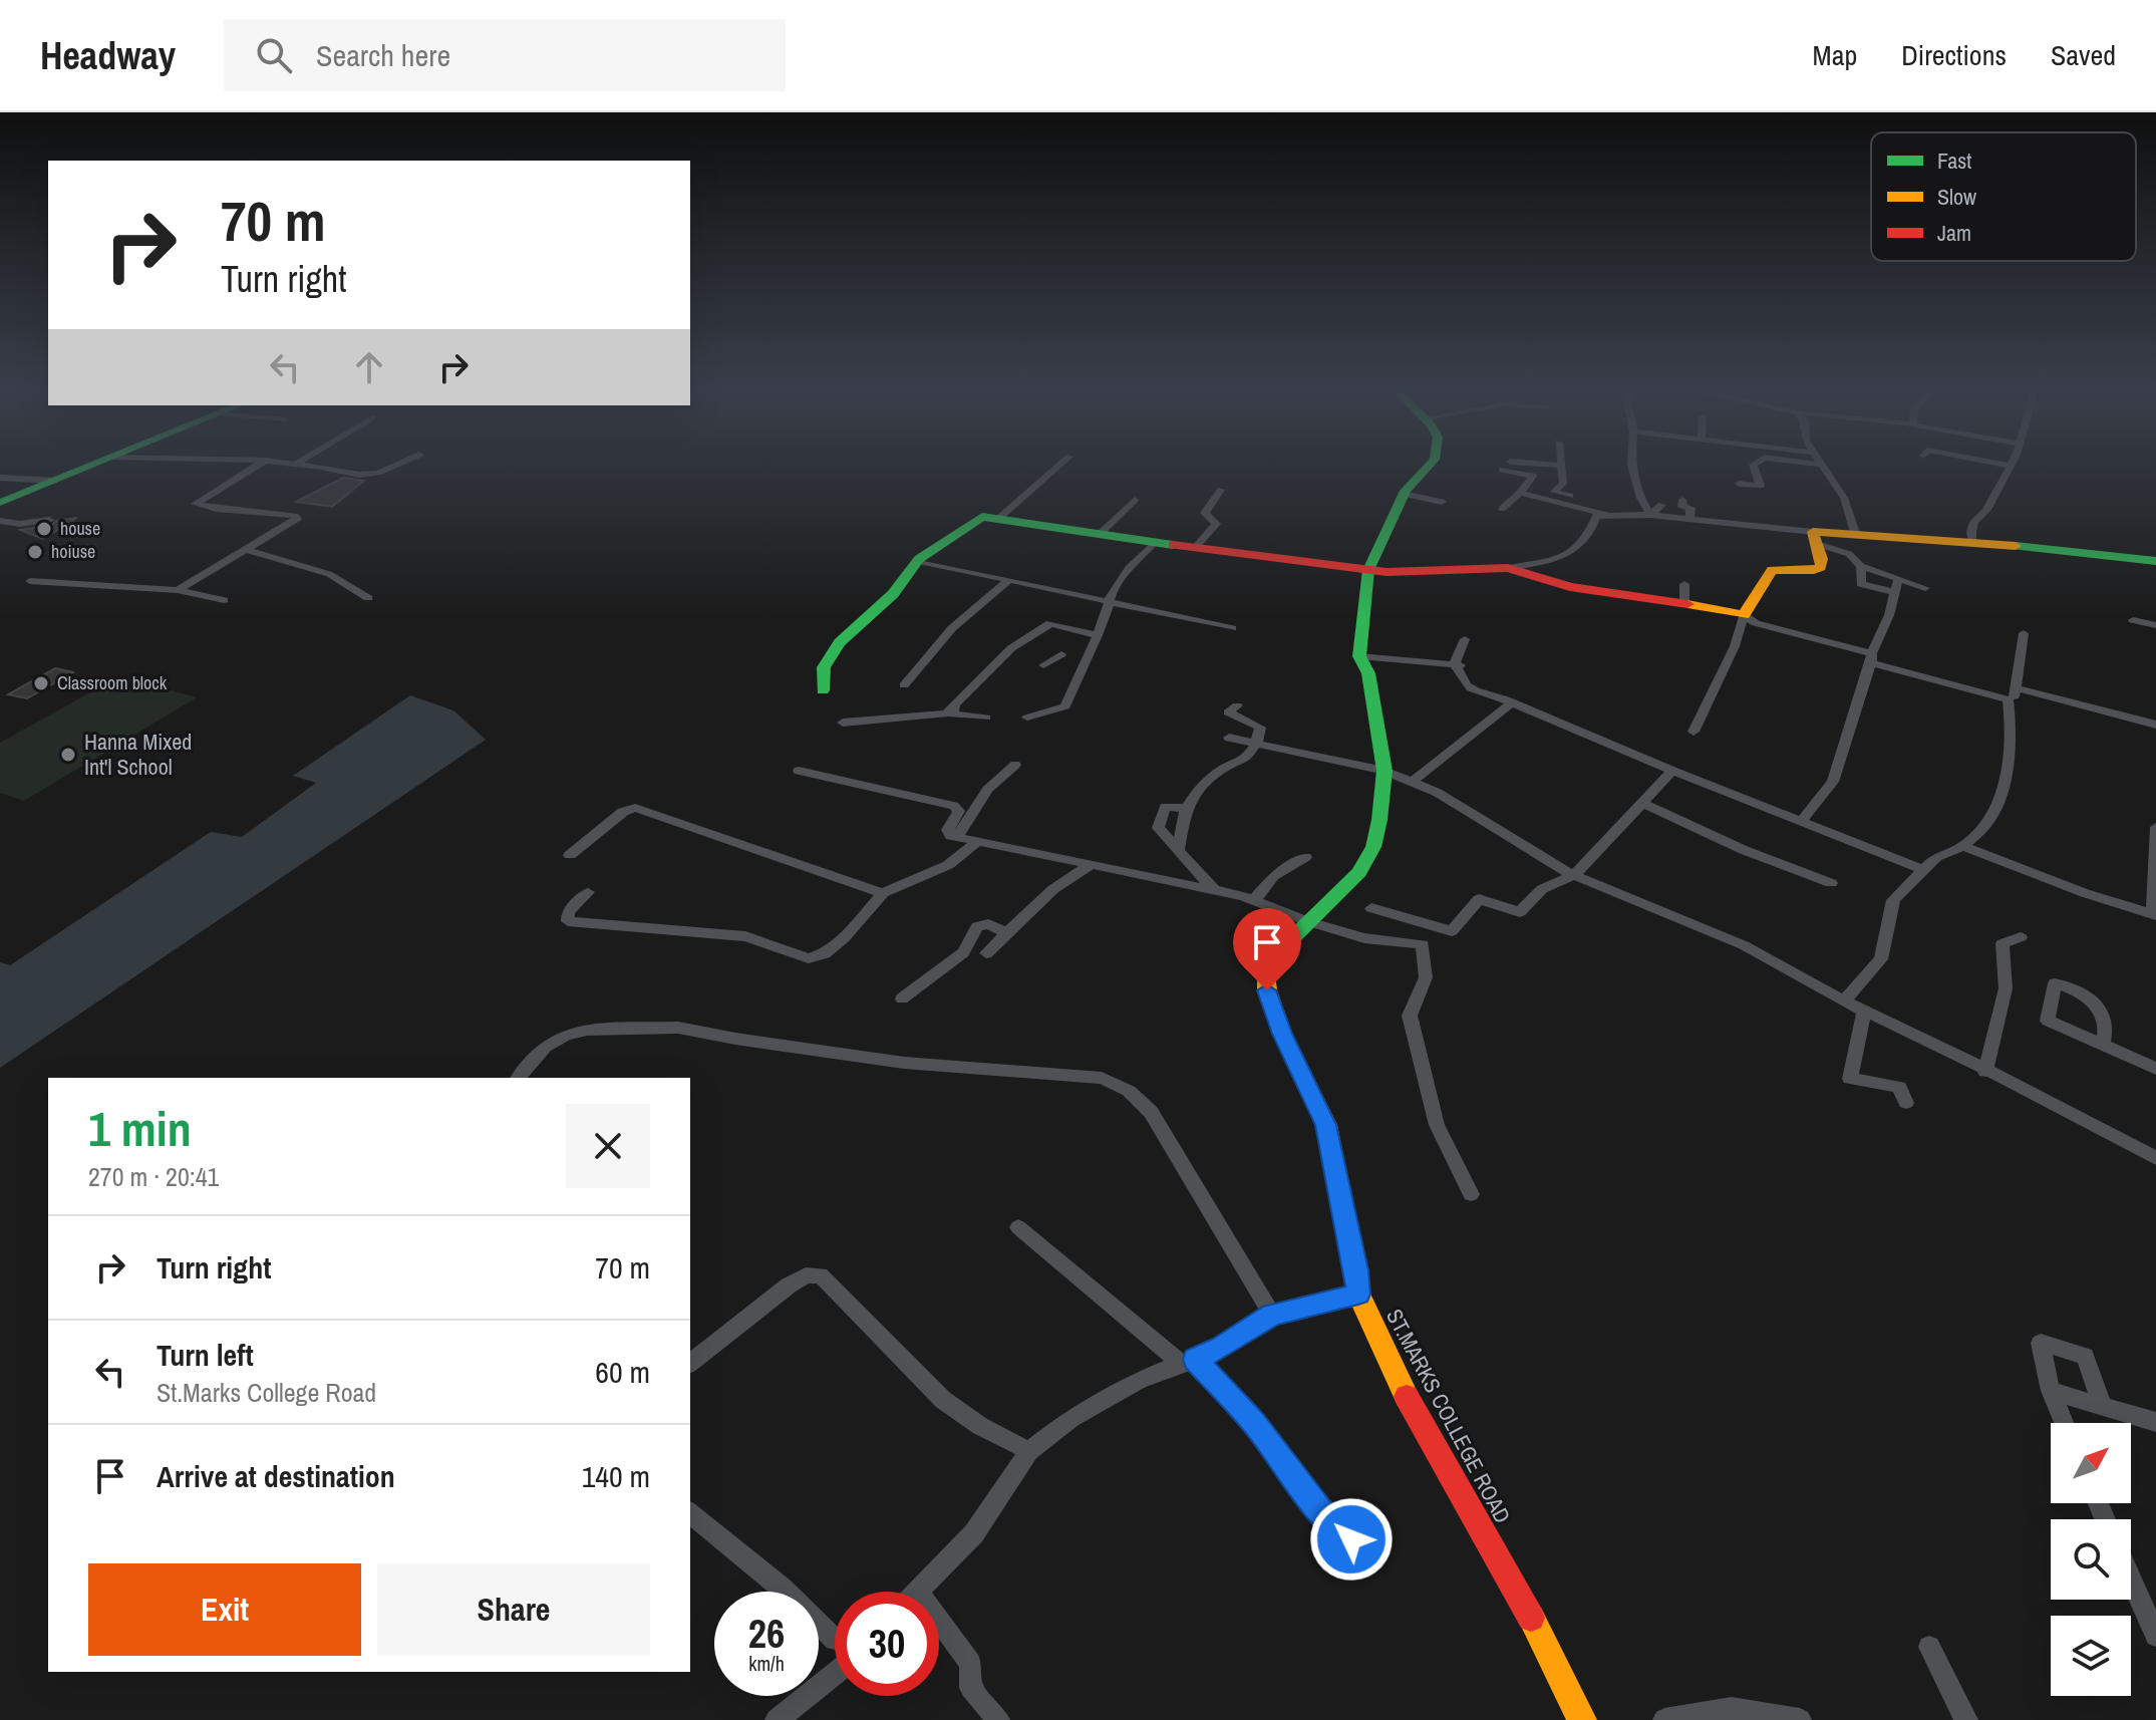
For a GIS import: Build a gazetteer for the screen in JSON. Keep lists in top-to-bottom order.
{
  "streets": {
    "main road": ["ST.MARKS COLLEGE ROAD"]
  },
  "places": [
    "house",
    "hoiuse",
    "Classroom block",
    "Hanna Mixed Int'l School"
  ],
  "legend": ["Fast", "Slow", "Jam"],
  "north": "top right",
  "page": {
    "header": "Headway",
    "search": "Search here",
    "nav": ["Map", "Directions", "Saved"],
    "turn": ["70 m", "Turn right"],
    "heading": ["1 min", "270 m · 20:41"],
    "list": [
      {
        "name": "Turn right",
        "value": "70 m"
      },
      {
        "name": "Turn left",
        "note": "St.Marks College Road",
        "value": "60 m"
      },
      {
        "name": "Arrive at destination",
        "value": "140 m"
      }
    ],
    "buttons": ["Exit", "Share"],
    "speed": "26 km/h",
    "limit": "30"
  }
}
